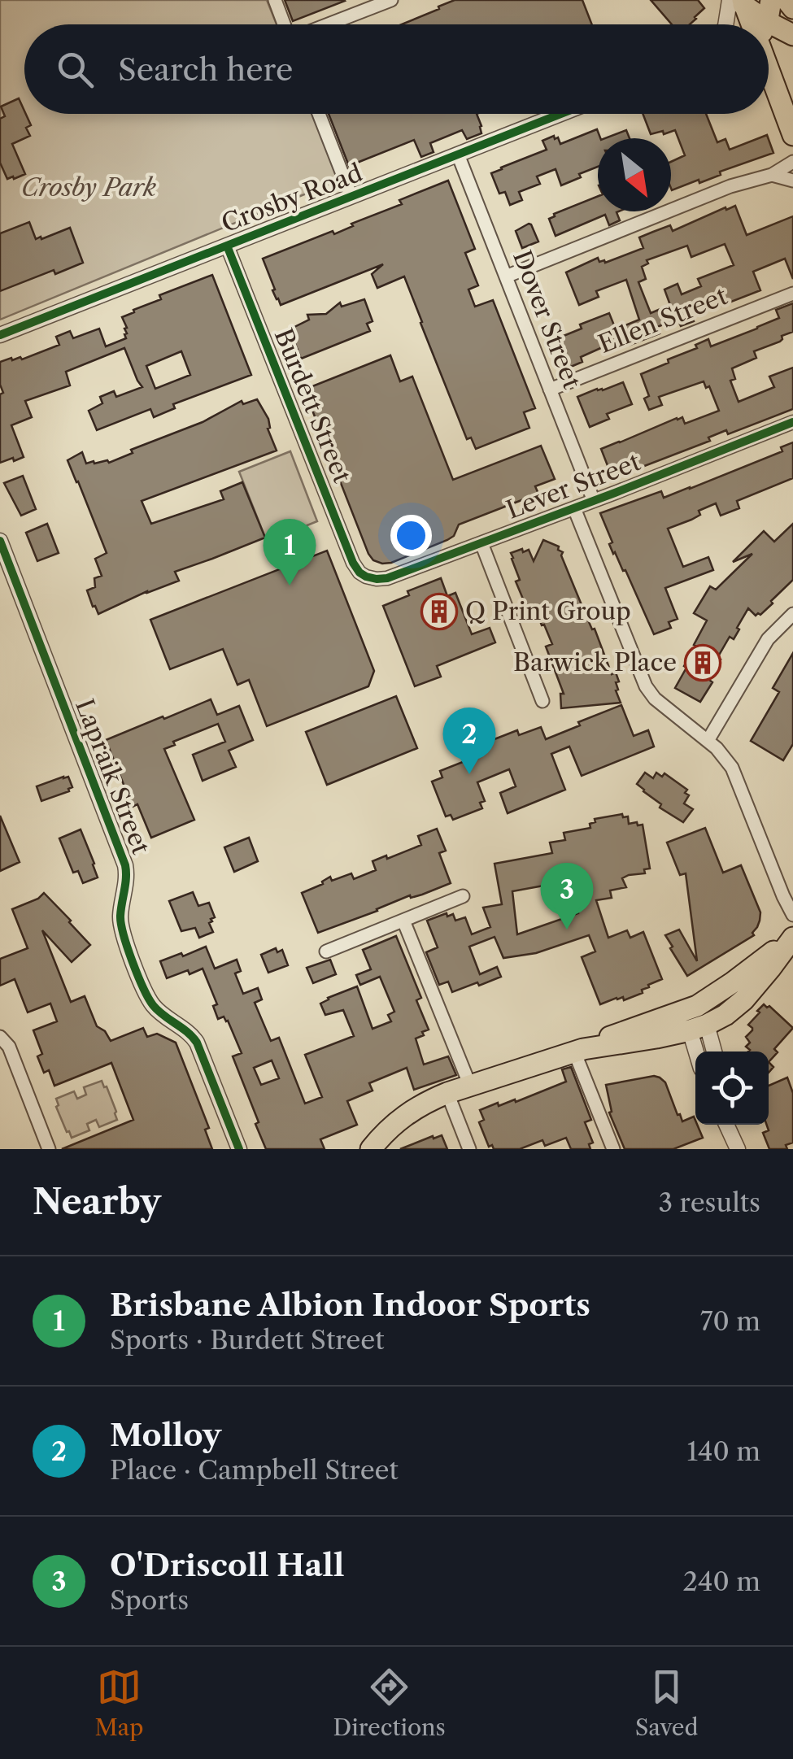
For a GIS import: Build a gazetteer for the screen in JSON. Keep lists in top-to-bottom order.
{
  "streets": {
    "street": [
      "Crosby Road",
      "Dover Street",
      "Ellen Street",
      "Burdett Street",
      "Lever Street",
      "Lapraik Street"
    ]
  },
  "crossings": [
    ["Crosby Road", "Dover Street"],
    ["Crosby Road", "Burdett Street"],
    ["Dover Street", "Ellen Street"],
    ["Dover Street", "Lever Street"],
    ["Burdett Street", "Lever Street"]
  ],
  "parks": ["Crosby Park"],
  "places": {
    "building": ["Q Print Group", "Barwick Place"]
  },
  "north": "bottom right",
  "page": {
    "search": "Search here",
    "pins": ["1", "2", "3"],
    "heading": ["Nearby", "3 results"],
    "list": [
      {
        "mark": "1",
        "name": "Brisbane Albion Indoor Sports",
        "note": "Sports · Burdett Street",
        "value": "70 m"
      },
      {
        "mark": "2",
        "name": "Molloy",
        "note": "Place · Campbell Street",
        "value": "140 m"
      },
      {
        "mark": "3",
        "name": "O'Driscoll Hall",
        "note": "Sports",
        "value": "240 m"
      }
    ],
    "nav": ["Map", "Directions", "Saved"]
  }
}
